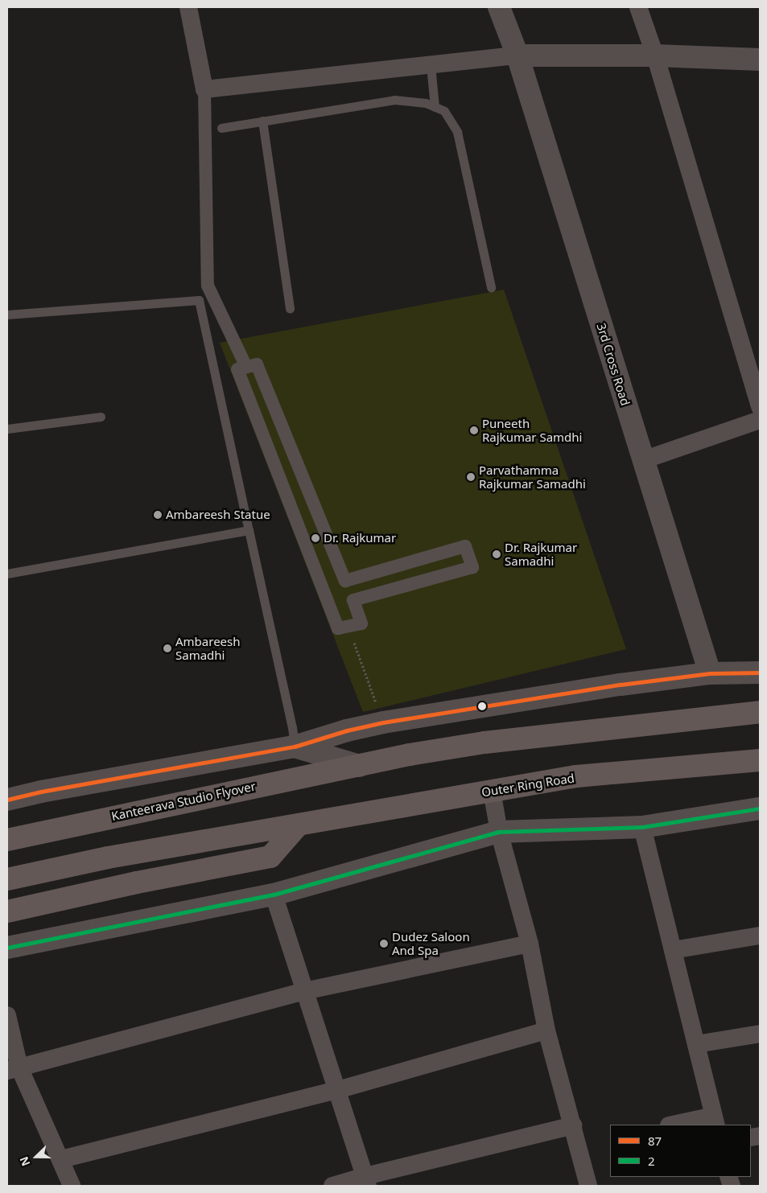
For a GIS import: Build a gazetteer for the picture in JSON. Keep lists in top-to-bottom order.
{
  "streets": {
    "highway": ["Outer Ring Road", "Kanteerava Studio Flyover"],
    "street": ["3rd Cross Road"]
  },
  "places": [
    "Puneeth Rajkumar Samdhi",
    "Parvathamma Rajkumar Samadhi",
    "Ambareesh Statue",
    "Dr. Rajkumar",
    "Dr. Rajkumar Samadhi",
    "Ambareesh Samadhi",
    "Dudez Saloon And Spa"
  ],
  "lines": ["transit line 87", "transit line 2"],
  "legend": ["87", "2"],
  "north": "left"
}
